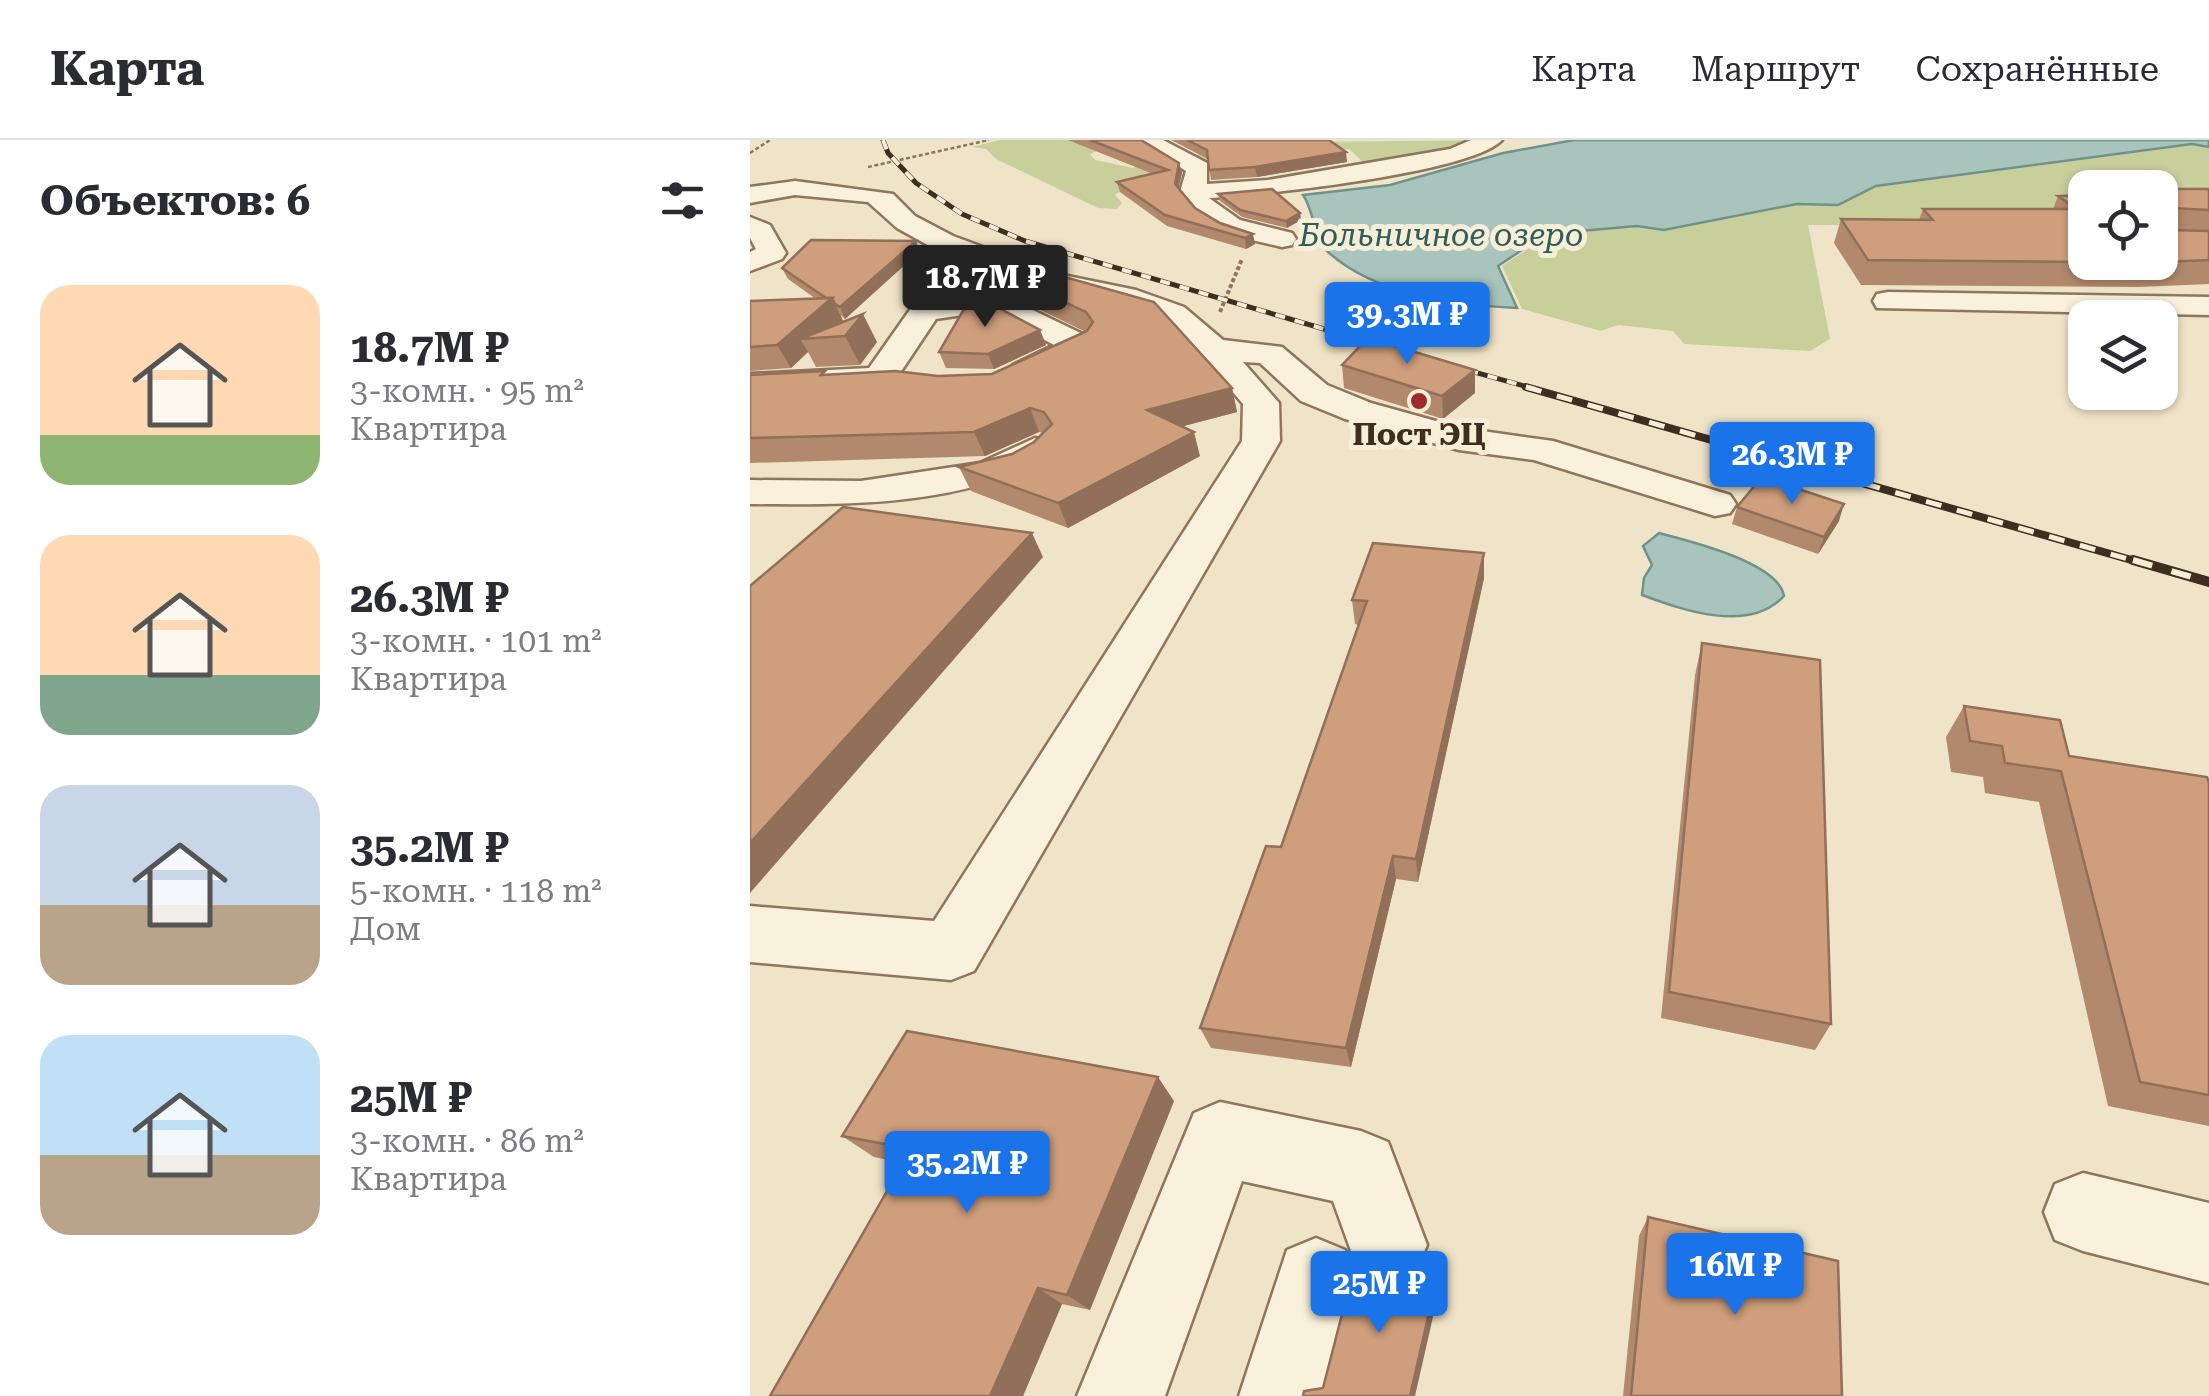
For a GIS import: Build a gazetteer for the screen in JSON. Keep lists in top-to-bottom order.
{
  "water": ["Больничное озеро"],
  "places": ["Пост ЭЦ"],
  "page": {
    "header": "Карта",
    "nav": ["Карта", "Маршрут", "Сохранённые"],
    "heading": "Объектов: 6",
    "price": [
      "18.7M ₽",
      "39.3M ₽",
      "26.3M ₽",
      "35.2M ₽",
      "16M ₽",
      "25M ₽"
    ],
    "list": [
      {
        "name": "18.7M ₽",
        "note": "3-комн. · 95 m² · Квартира"
      },
      {
        "name": "26.3M ₽",
        "note": "3-комн. · 101 m² · Квартира"
      },
      {
        "name": "35.2M ₽",
        "note": "5-комн. · 118 m² · Дом"
      },
      {
        "name": "25M ₽",
        "note": "3-комн. · 86 m² · Квартира"
      }
    ]
  }
}
